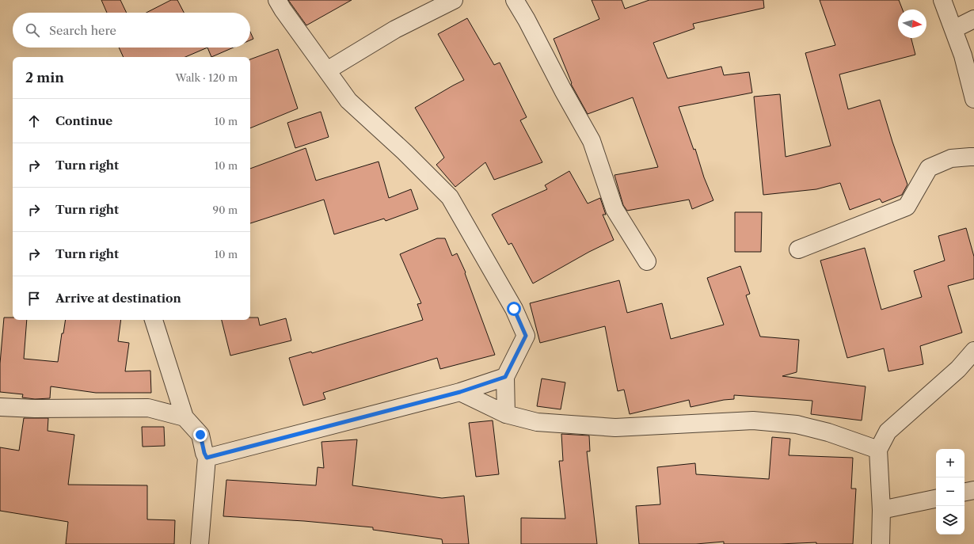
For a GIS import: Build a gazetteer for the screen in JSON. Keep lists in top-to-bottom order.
{
  "north": "right",
  "page": {
    "search": "Search here",
    "heading": ["2 min", "Walk · 120 m"],
    "list": [
      ["Continue", "10 m"],
      ["Turn right", "10 m"],
      ["Turn right", "90 m"],
      ["Turn right", "10 m"],
      "Arrive at destination"
    ],
    "map_buttons": ["+", "−"]
  }
}
